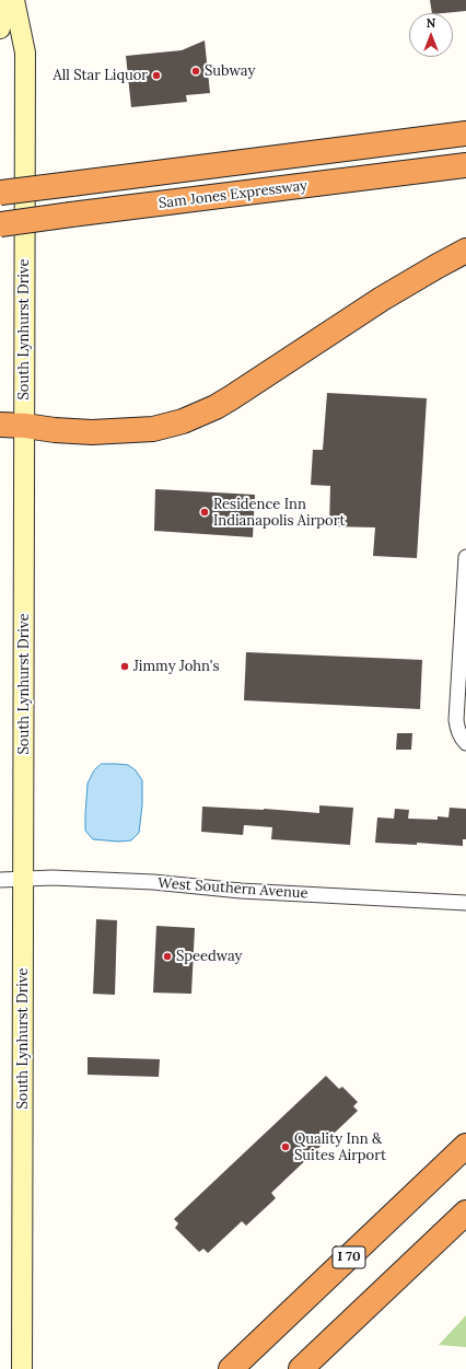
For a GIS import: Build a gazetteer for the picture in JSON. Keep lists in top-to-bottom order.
{
  "streets": {
    "highway": ["Sam Jones Expressway", "I 70"],
    "main road": ["South Lynhurst Drive"],
    "street": ["West Southern Avenue"]
  },
  "crossings": [
    ["South Lynhurst Drive", "West Southern Avenue"]
  ],
  "places": [
    "Subway",
    "All Star Liquor",
    "Residence Inn Indianapolis Airport",
    "Jimmy John's",
    "Speedway",
    "Quality Inn & Suites Airport"
  ],
  "north": "top"
}
